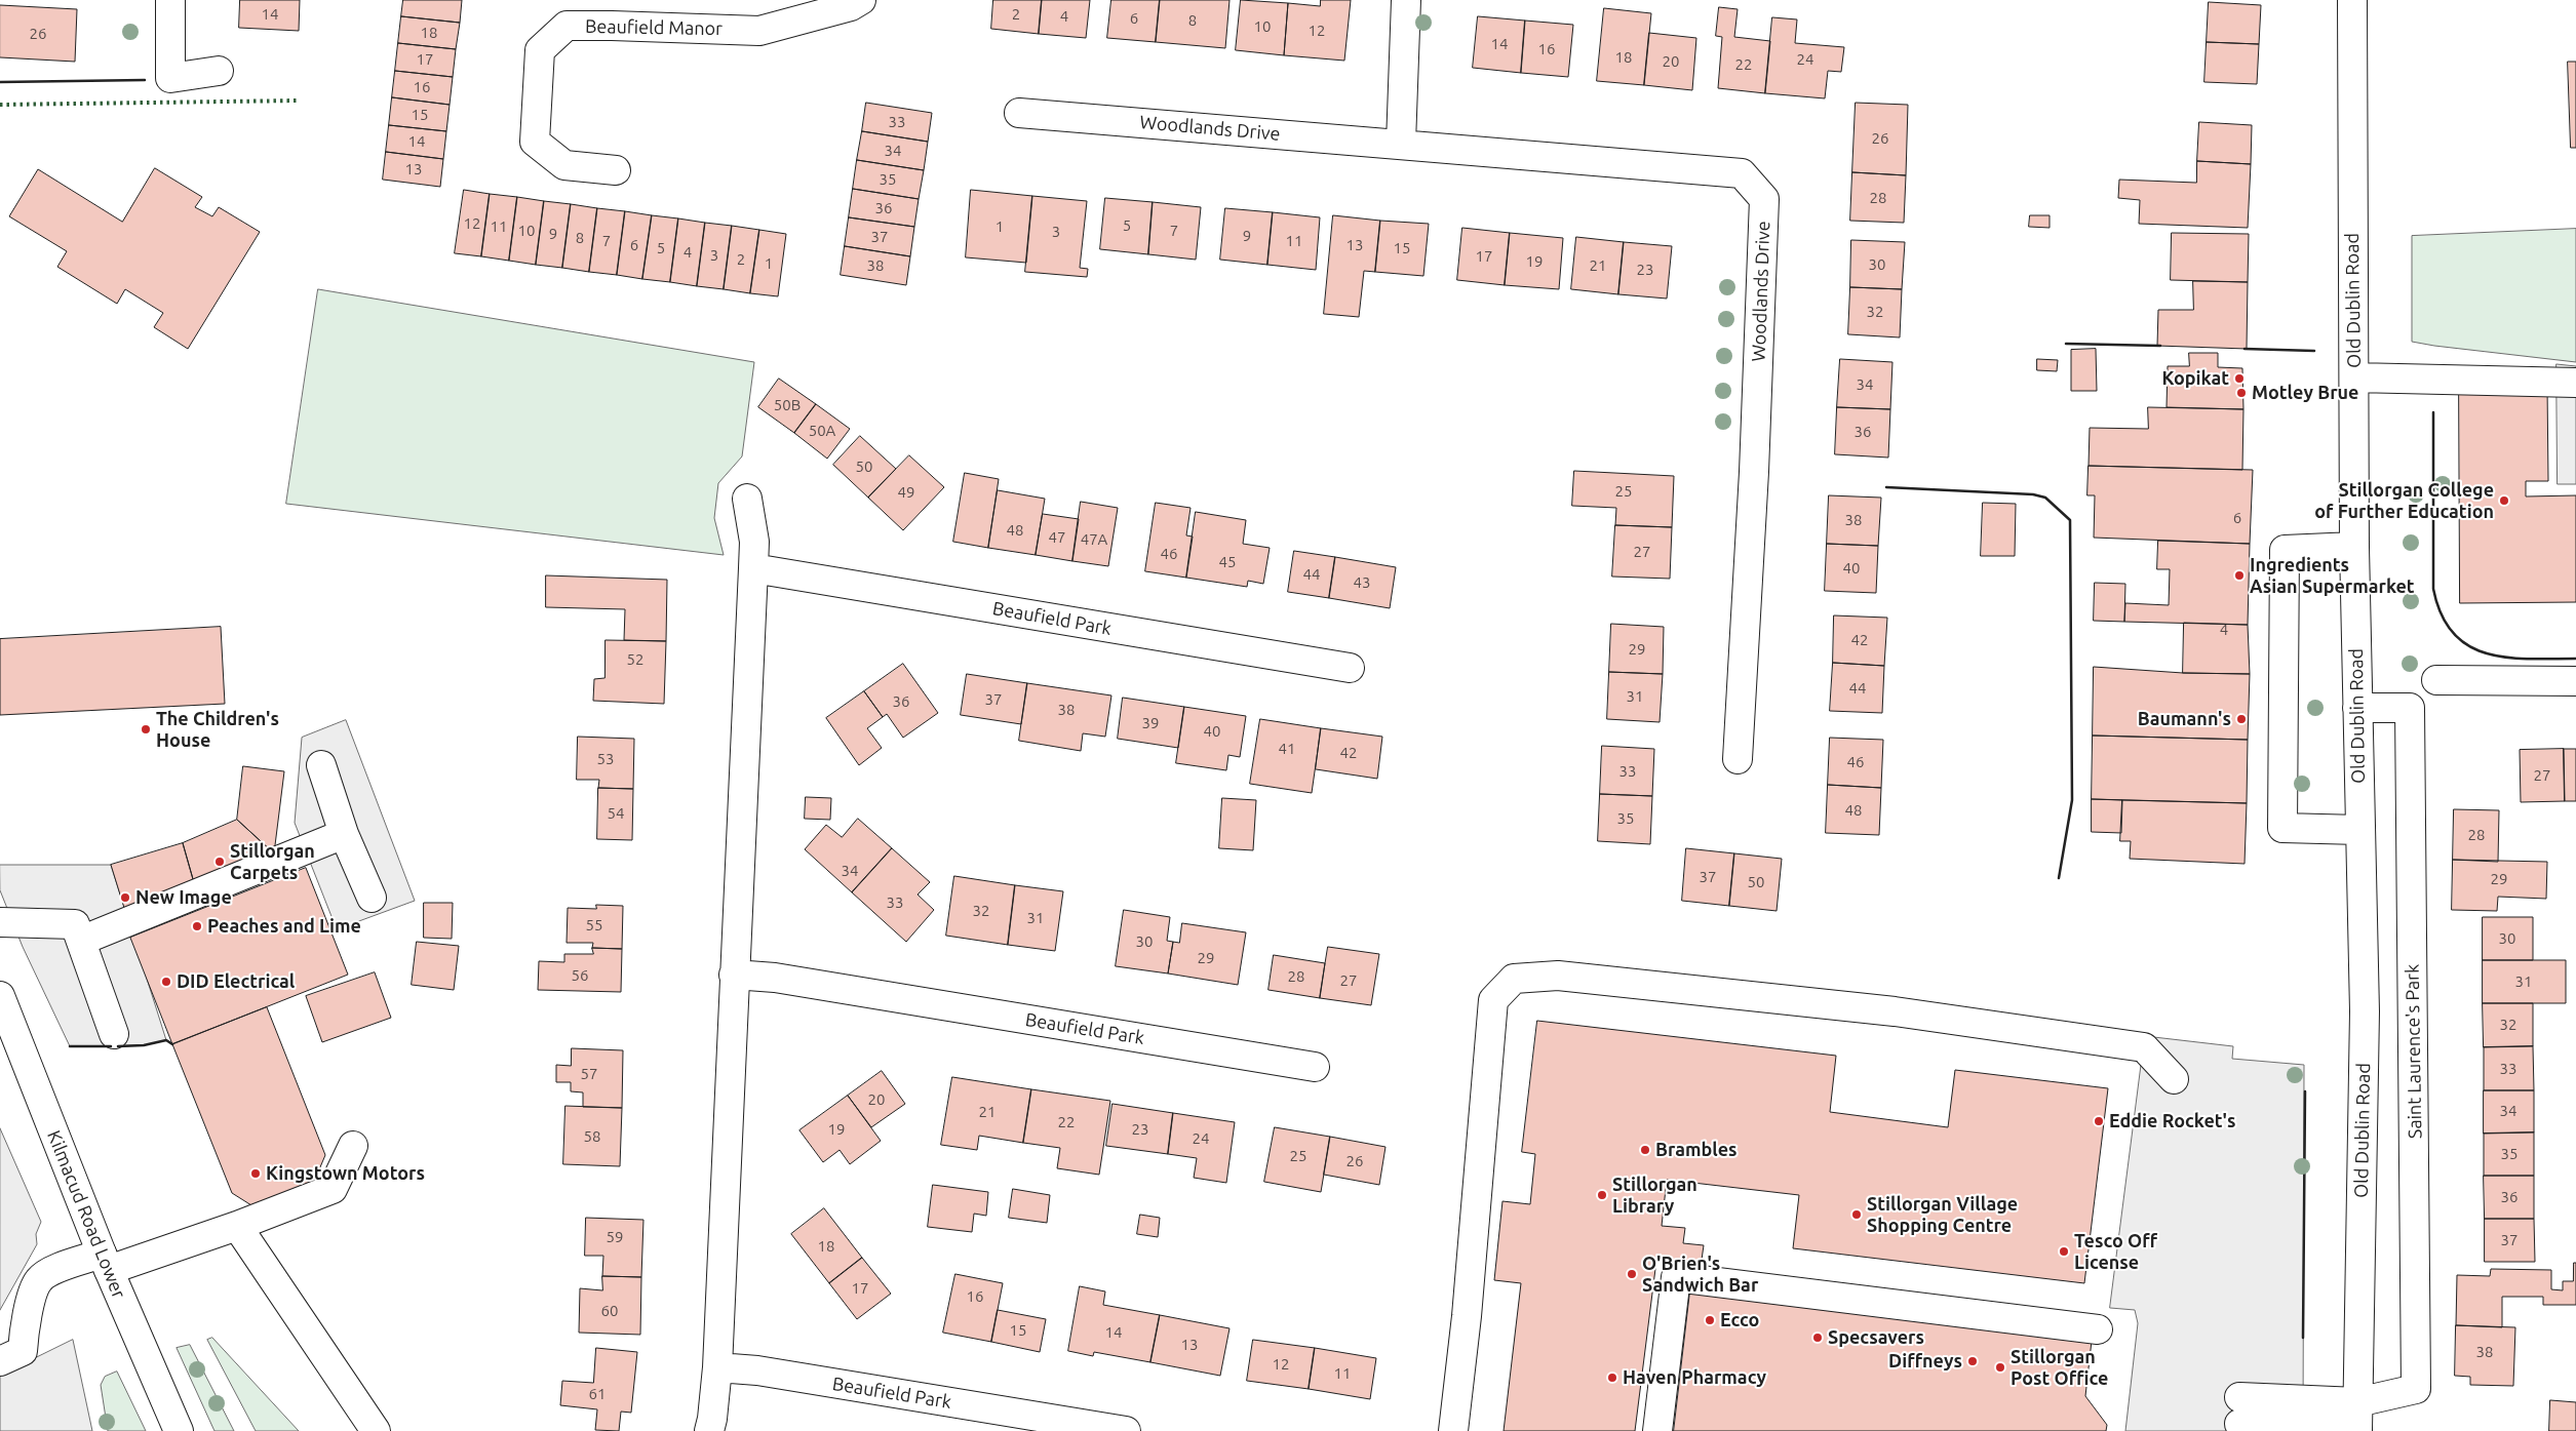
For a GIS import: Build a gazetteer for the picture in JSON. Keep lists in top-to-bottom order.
{
  "streets": {
    "street": [
      "Beaufield Manor",
      "Woodlands Drive",
      "Old Dublin Road",
      "Beaufield Park",
      "Saint Laurence's Park",
      "Kilmacud Road Lower"
    ]
  },
  "crossings": [
    ["Old Dublin Road", "Saint Laurence's Park"]
  ],
  "places": [
    "Kopikat",
    "Motley Brue",
    "Stillorgan College of Further Education",
    "Ingredients Asian Supermarket",
    "Baumann's",
    "The Children's House",
    "Stillorgan Carpets",
    "New Image",
    "Peaches and Lime",
    "DID Electrical",
    "Eddie Rocket's",
    "Brambles",
    "Kingstown Motors",
    "Stillorgan Library",
    "Stillorgan Village Shopping Centre",
    "Tesco Off License",
    "O'Brien's Sandwich Bar",
    "Ecco",
    "Specsavers",
    "Diffneys",
    "Stillorgan Post Office",
    "Haven Pharmacy"
  ],
  "house_numbers": [
    "14",
    "2",
    "4",
    "6",
    "8",
    "10",
    "12",
    "18",
    "26",
    "14",
    "16",
    "18",
    "17",
    "24",
    "20",
    "22",
    "16",
    "15",
    "33",
    "26",
    "14",
    "34",
    "13",
    "35",
    "28",
    "36",
    "12",
    "5",
    "11",
    "1",
    "10",
    "7",
    "3",
    "9",
    "9",
    "37",
    "8",
    "7",
    "11",
    "6",
    "13",
    "5",
    "15",
    "4",
    "3",
    "17",
    "2",
    "19",
    "1",
    "30",
    "38",
    "21",
    "23",
    "32",
    "34",
    "50B",
    "50A",
    "36",
    "50",
    "25",
    "49",
    "6",
    "38",
    "48",
    "47",
    "47A",
    "27",
    "46",
    "45",
    "40",
    "44",
    "43",
    "4",
    "42",
    "29",
    "52",
    "44",
    "31",
    "37",
    "36",
    "38",
    "39",
    "40",
    "41",
    "42",
    "53",
    "46",
    "33",
    "27",
    "48",
    "54",
    "35",
    "28",
    "34",
    "37",
    "29",
    "50",
    "33",
    "32",
    "31",
    "55",
    "30",
    "30",
    "29",
    "56",
    "28",
    "27",
    "31",
    "32",
    "33",
    "57",
    "20",
    "34",
    "21",
    "22",
    "19",
    "23",
    "58",
    "24",
    "35",
    "25",
    "26",
    "36",
    "59",
    "37",
    "18",
    "17",
    "16",
    "60",
    "15",
    "14",
    "13",
    "38",
    "12",
    "11",
    "61"
  ]
}
